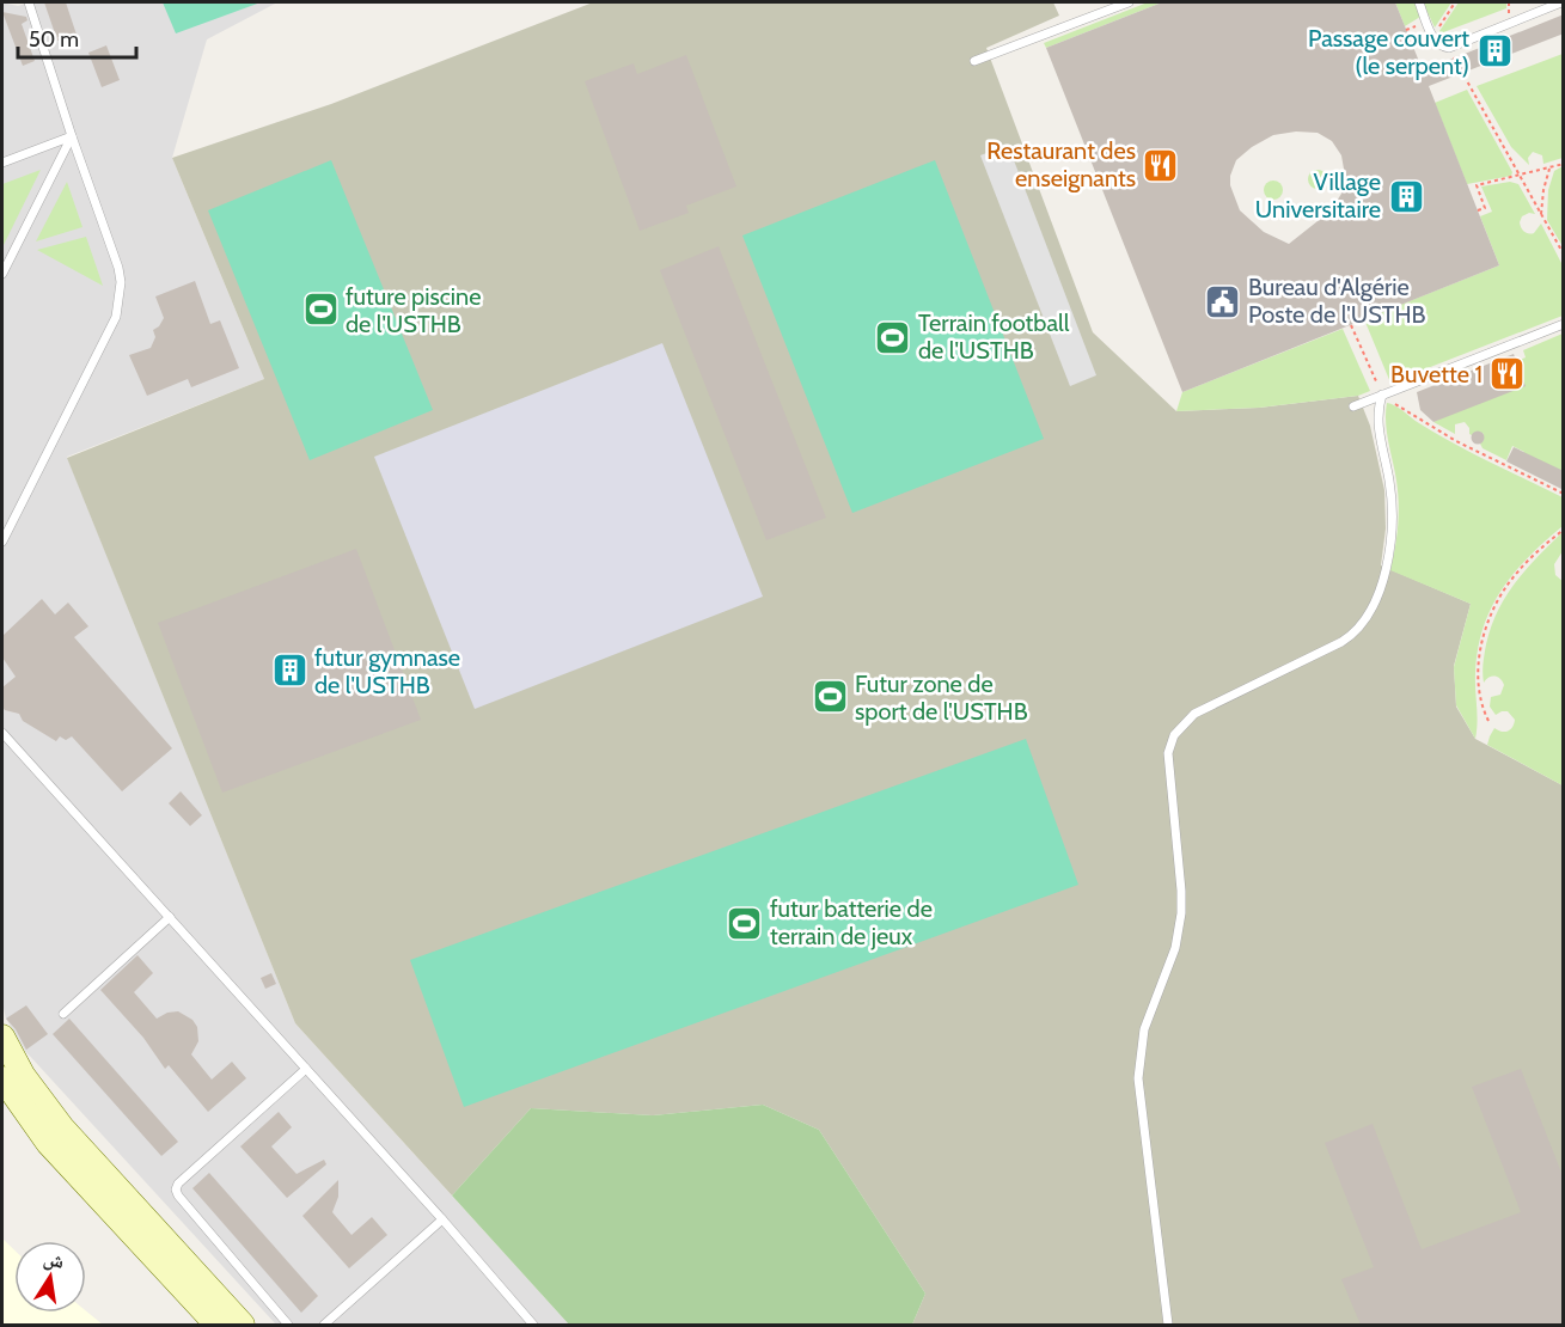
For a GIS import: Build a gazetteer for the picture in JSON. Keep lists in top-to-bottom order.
{
  "places": {
    "building": ["Passage couvert (le serpent)", "Village Universitaire", "futur gymnase de l'USTHB"],
    "restaurant": ["Restaurant des enseignants", "Buvette 1"],
    "public building": ["Bureau d'Algérie Poste de l'USTHB"],
    "sports": [
      "future piscine de l'USTHB",
      "Terrain football de l'USTHB",
      "Futur zone de sport de l'USTHB",
      "futur batterie de terrain de jeux"
    ]
  },
  "scale_bar": "50 m",
  "north": "top"
}
